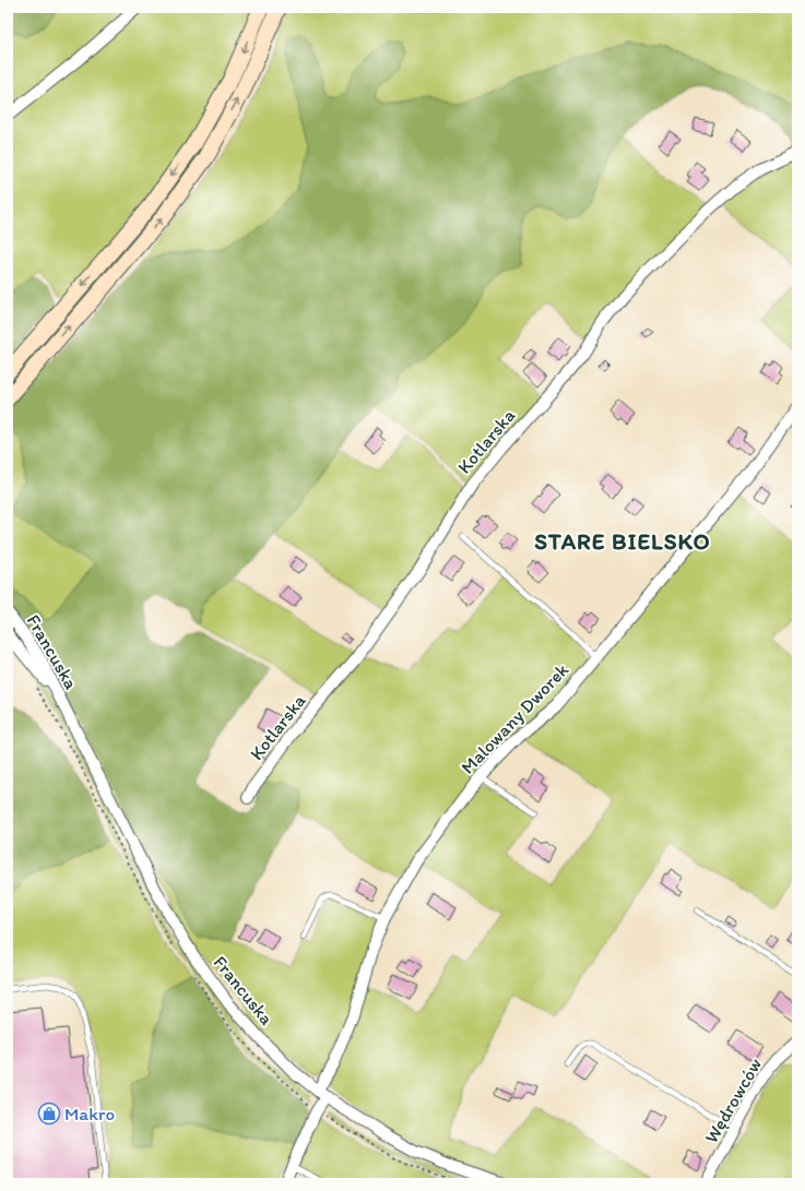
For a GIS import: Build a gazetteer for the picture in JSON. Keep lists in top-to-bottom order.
{
  "streets": {
    "street": [
      "Kotlarska",
      "Francuska",
      "Malowany Dworek",
      "Wędrowców"
    ]
  },
  "crossings": [
    ["Francuska", "Malowany Dworek"]
  ],
  "districts": ["STARE BIELSKO"],
  "places": {
    "shop": ["Makro"]
  }
}
